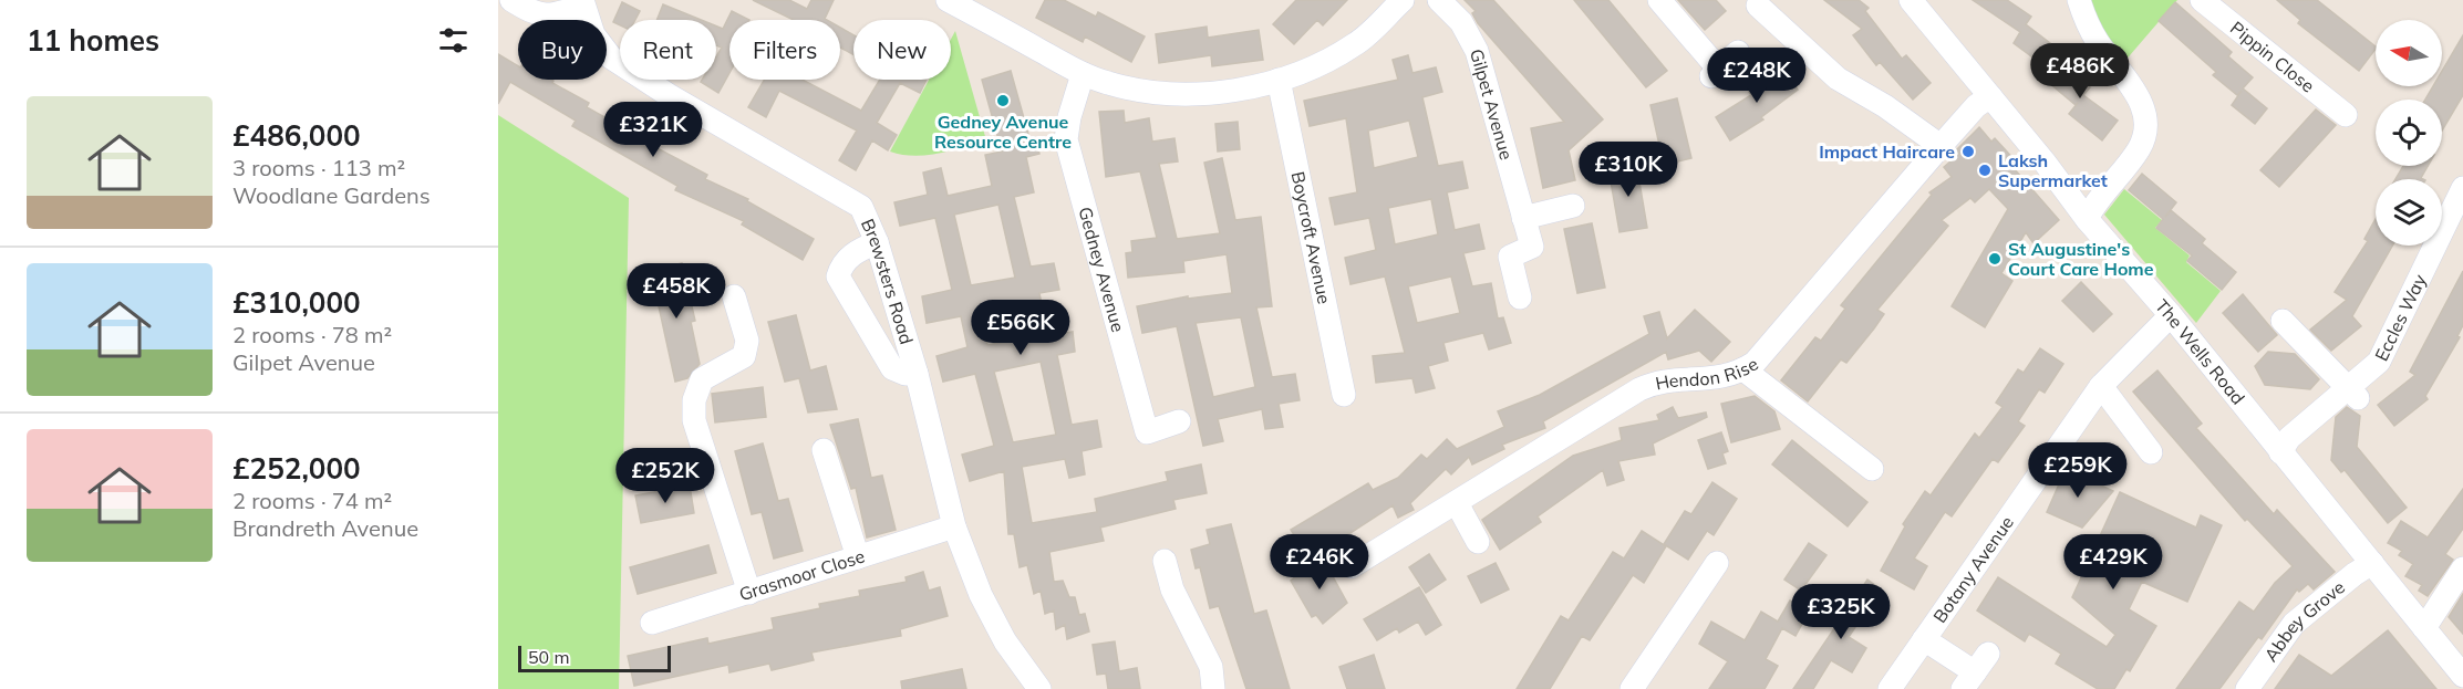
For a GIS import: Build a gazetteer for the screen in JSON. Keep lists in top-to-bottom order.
{
  "streets": {
    "street": [
      "Pippin Close",
      "Gilpet Avenue",
      "Boycroft Avenue",
      "Gedney Avenue",
      "Brewsters Road",
      "Eccles Way",
      "The Wells Road",
      "Hendon Rise",
      "Botany Avenue",
      "Grasmoor Close",
      "Abbey Grove"
    ]
  },
  "crossings": [
    ["Brewsters Road", "Grasmoor Close"],
    ["Eccles Way", "The Wells Road"],
    ["The Wells Road", "Hendon Rise"],
    ["The Wells Road", "Botany Avenue"],
    ["The Wells Road", "Abbey Grove"]
  ],
  "places": [
    "Gedney Avenue Resource Centre",
    "Impact Haircare",
    "Laksh Supermarket",
    "St Augustine's Court Care Home"
  ],
  "scale_bar": "50 m",
  "north": "left",
  "page": {
    "heading": "11 homes",
    "chip": [
      "Buy",
      "Rent",
      "Filters",
      "New"
    ],
    "price": [
      "£486K",
      "£248K",
      "£321K",
      "£310K",
      "£458K",
      "£566K",
      "£259K",
      "£252K",
      "£246K",
      "£429K",
      "£325K"
    ],
    "list": [
      {
        "name": "£486,000",
        "note": "3 rooms · 113 m² · Woodlane Gardens"
      },
      {
        "name": "£310,000",
        "note": "2 rooms · 78 m² · Gilpet Avenue"
      },
      {
        "name": "£252,000",
        "note": "2 rooms · 74 m² · Brandreth Avenue"
      }
    ],
    "scale": "50 m"
  }
}
